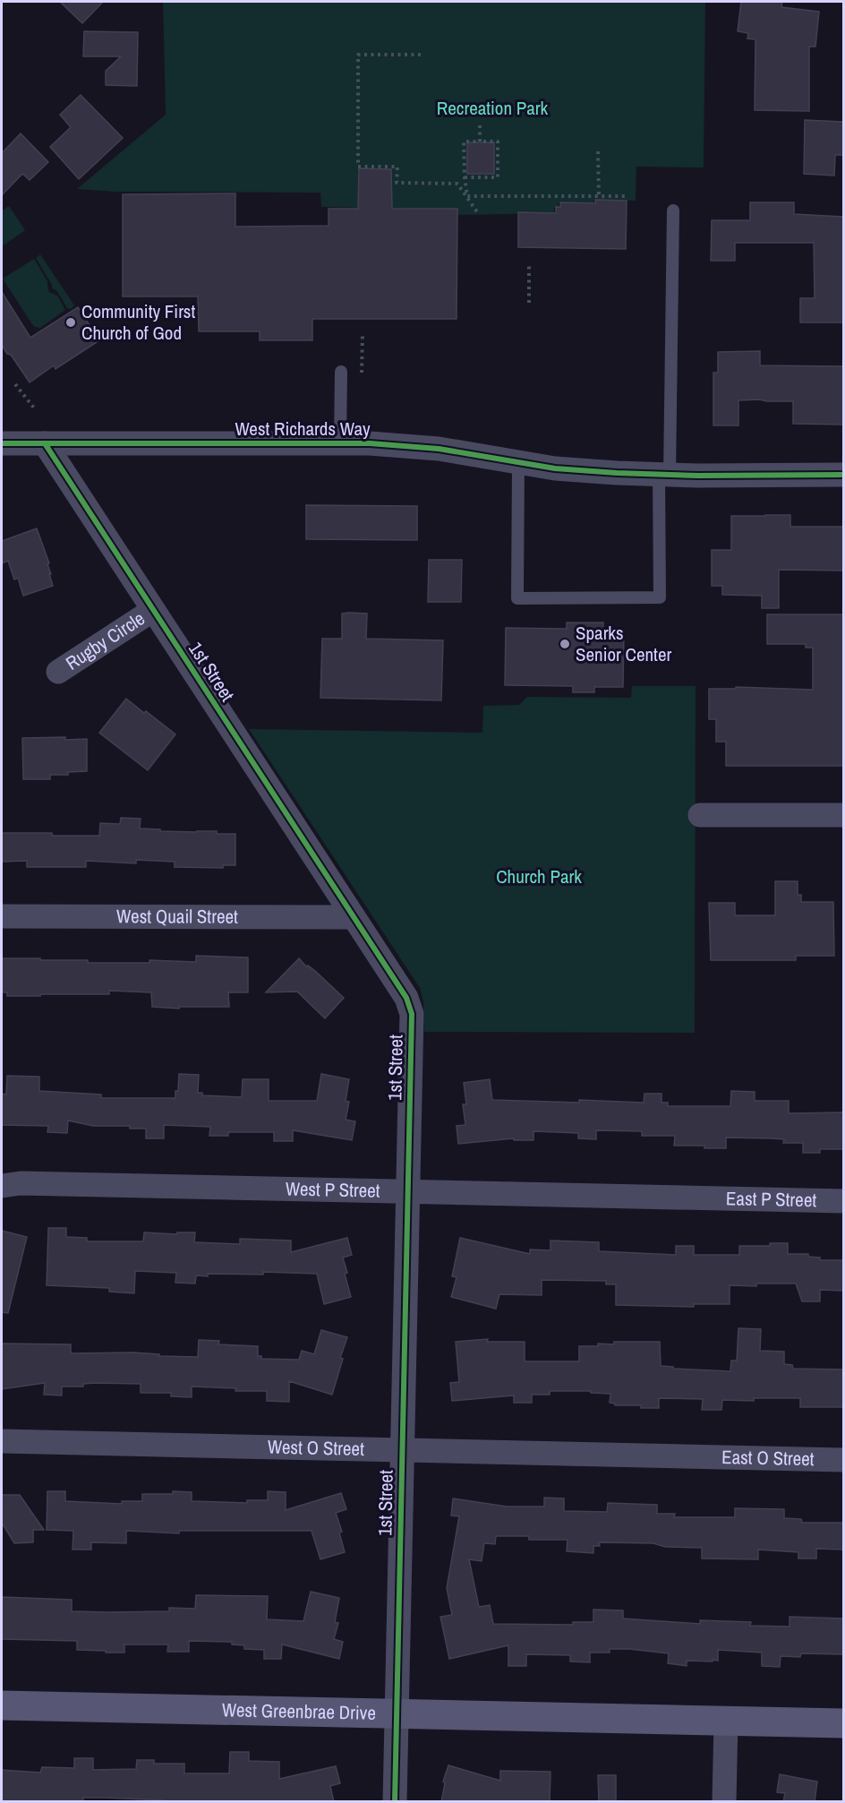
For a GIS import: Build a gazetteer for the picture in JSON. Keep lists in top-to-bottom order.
{
  "streets": {
    "street": [
      "West Richards Way",
      "Rugby Circle",
      "1st Street",
      "West Quail Street",
      "West P Street",
      "East P Street",
      "West O Street",
      "East O Street",
      "West Greenbrae Drive"
    ]
  },
  "crossings": [
    ["West Richards Way", "1st Street"],
    ["Rugby Circle", "1st Street"],
    ["1st Street", "West Quail Street"],
    ["1st Street", "West P Street"],
    ["1st Street", "West O Street"],
    ["1st Street", "West Greenbrae Drive"],
    ["West P Street", "East P Street"],
    ["West O Street", "East O Street"]
  ],
  "parks": ["Recreation Park", "Church Park"],
  "places": ["Community First Church of God", "Sparks Senior Center"]
}
